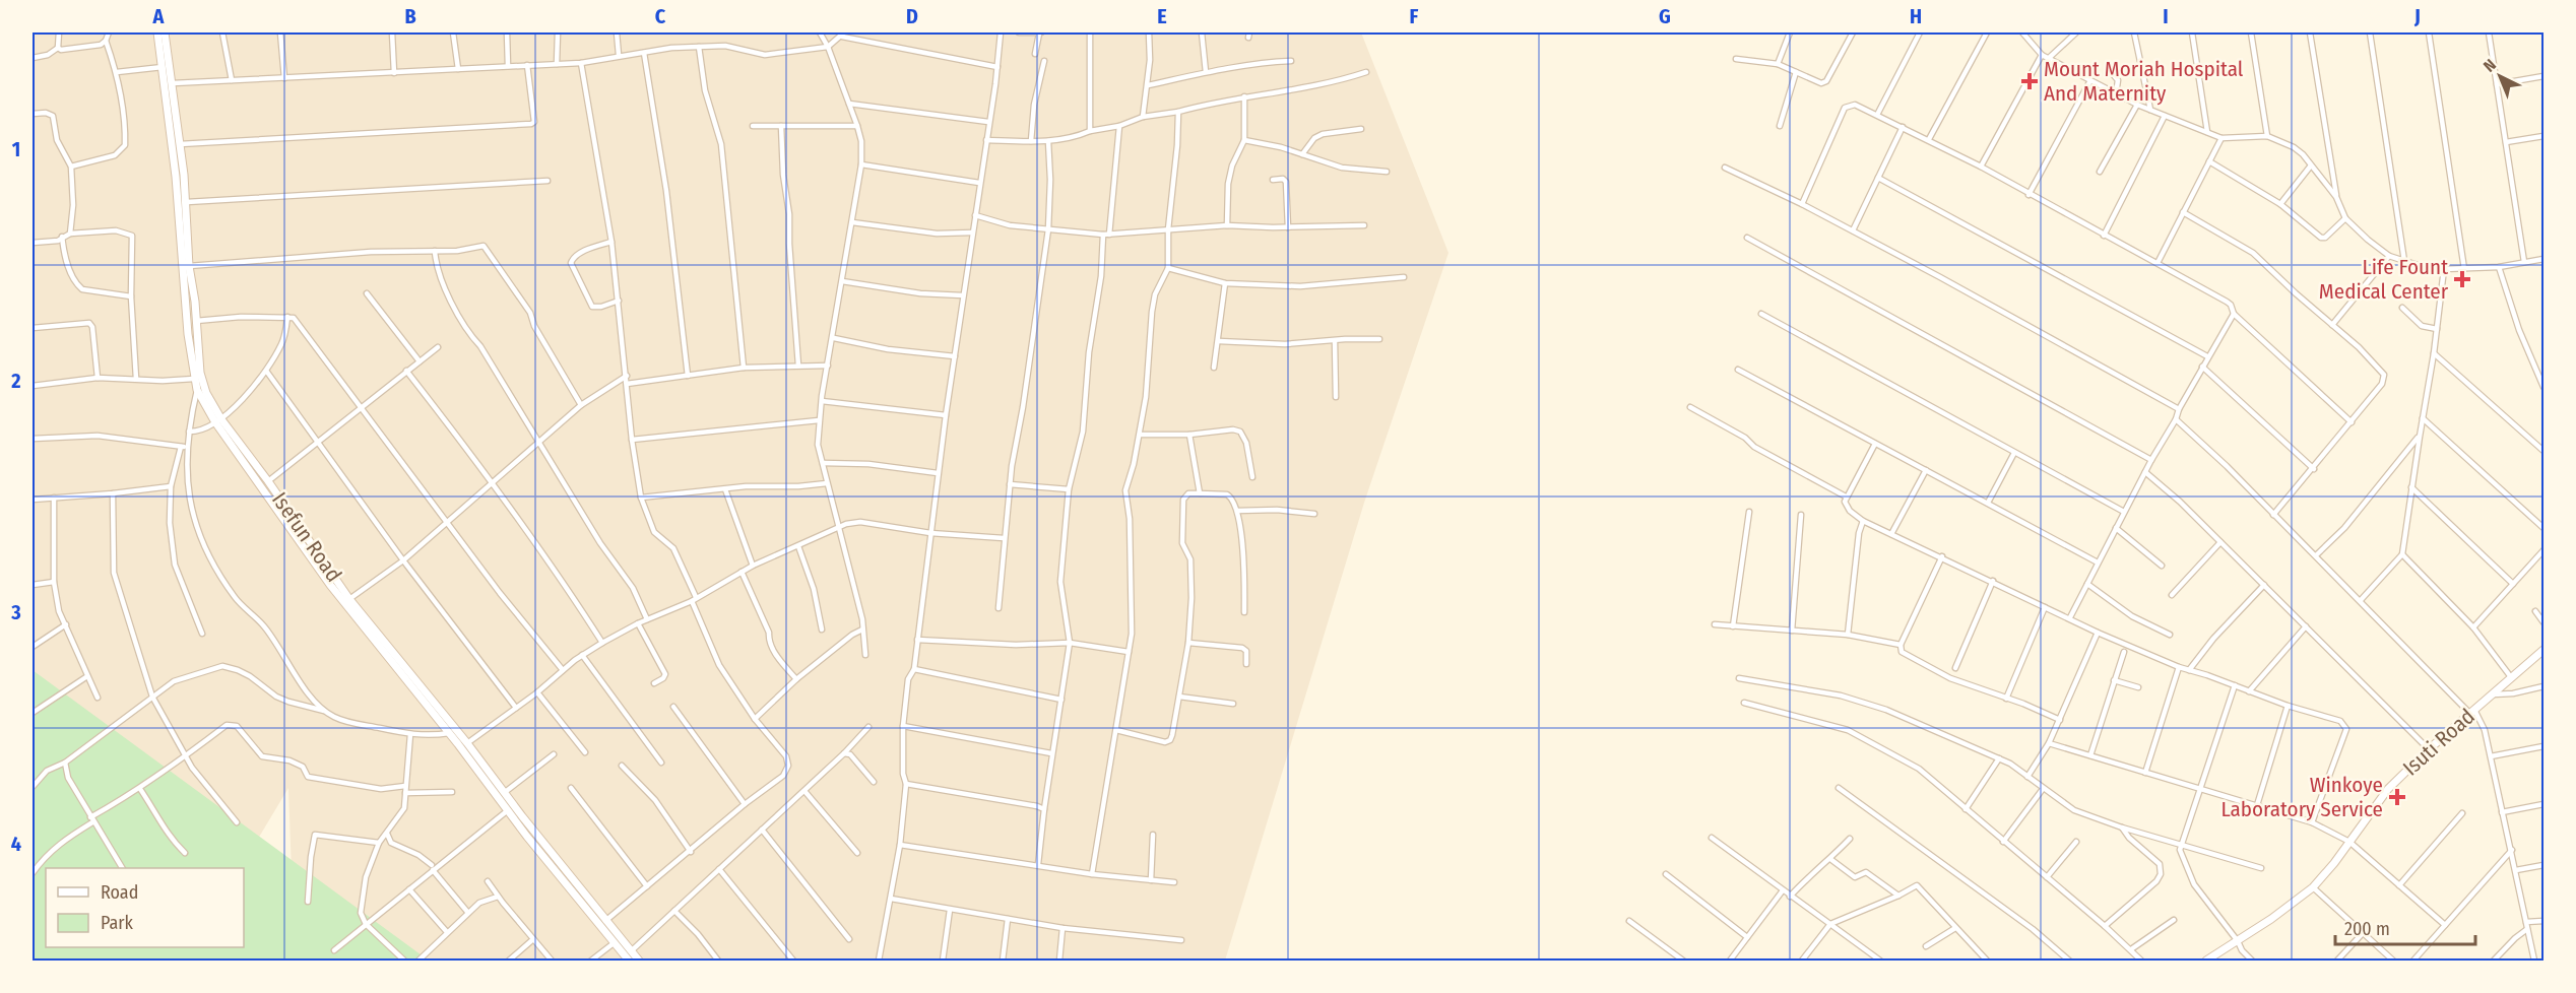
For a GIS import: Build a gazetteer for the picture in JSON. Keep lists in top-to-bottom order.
{
  "streets": {
    "street": ["Isefun Road", "Isuti Road"]
  },
  "places": {
    "health": ["Mount Moriah Hospital And Maternity", "Life Fount Medical Center", "Winkoye Laboratory Service"]
  },
  "legend": ["Road", "Park"],
  "scale_bar": "200 m",
  "north": "top left",
  "grid": {
    "columns": [
      "A",
      "B",
      "C",
      "D",
      "E",
      "F",
      "G",
      "H",
      "I",
      "J"
    ],
    "rows": [
      "1",
      "2",
      "3",
      "4"
    ]
  }
}
